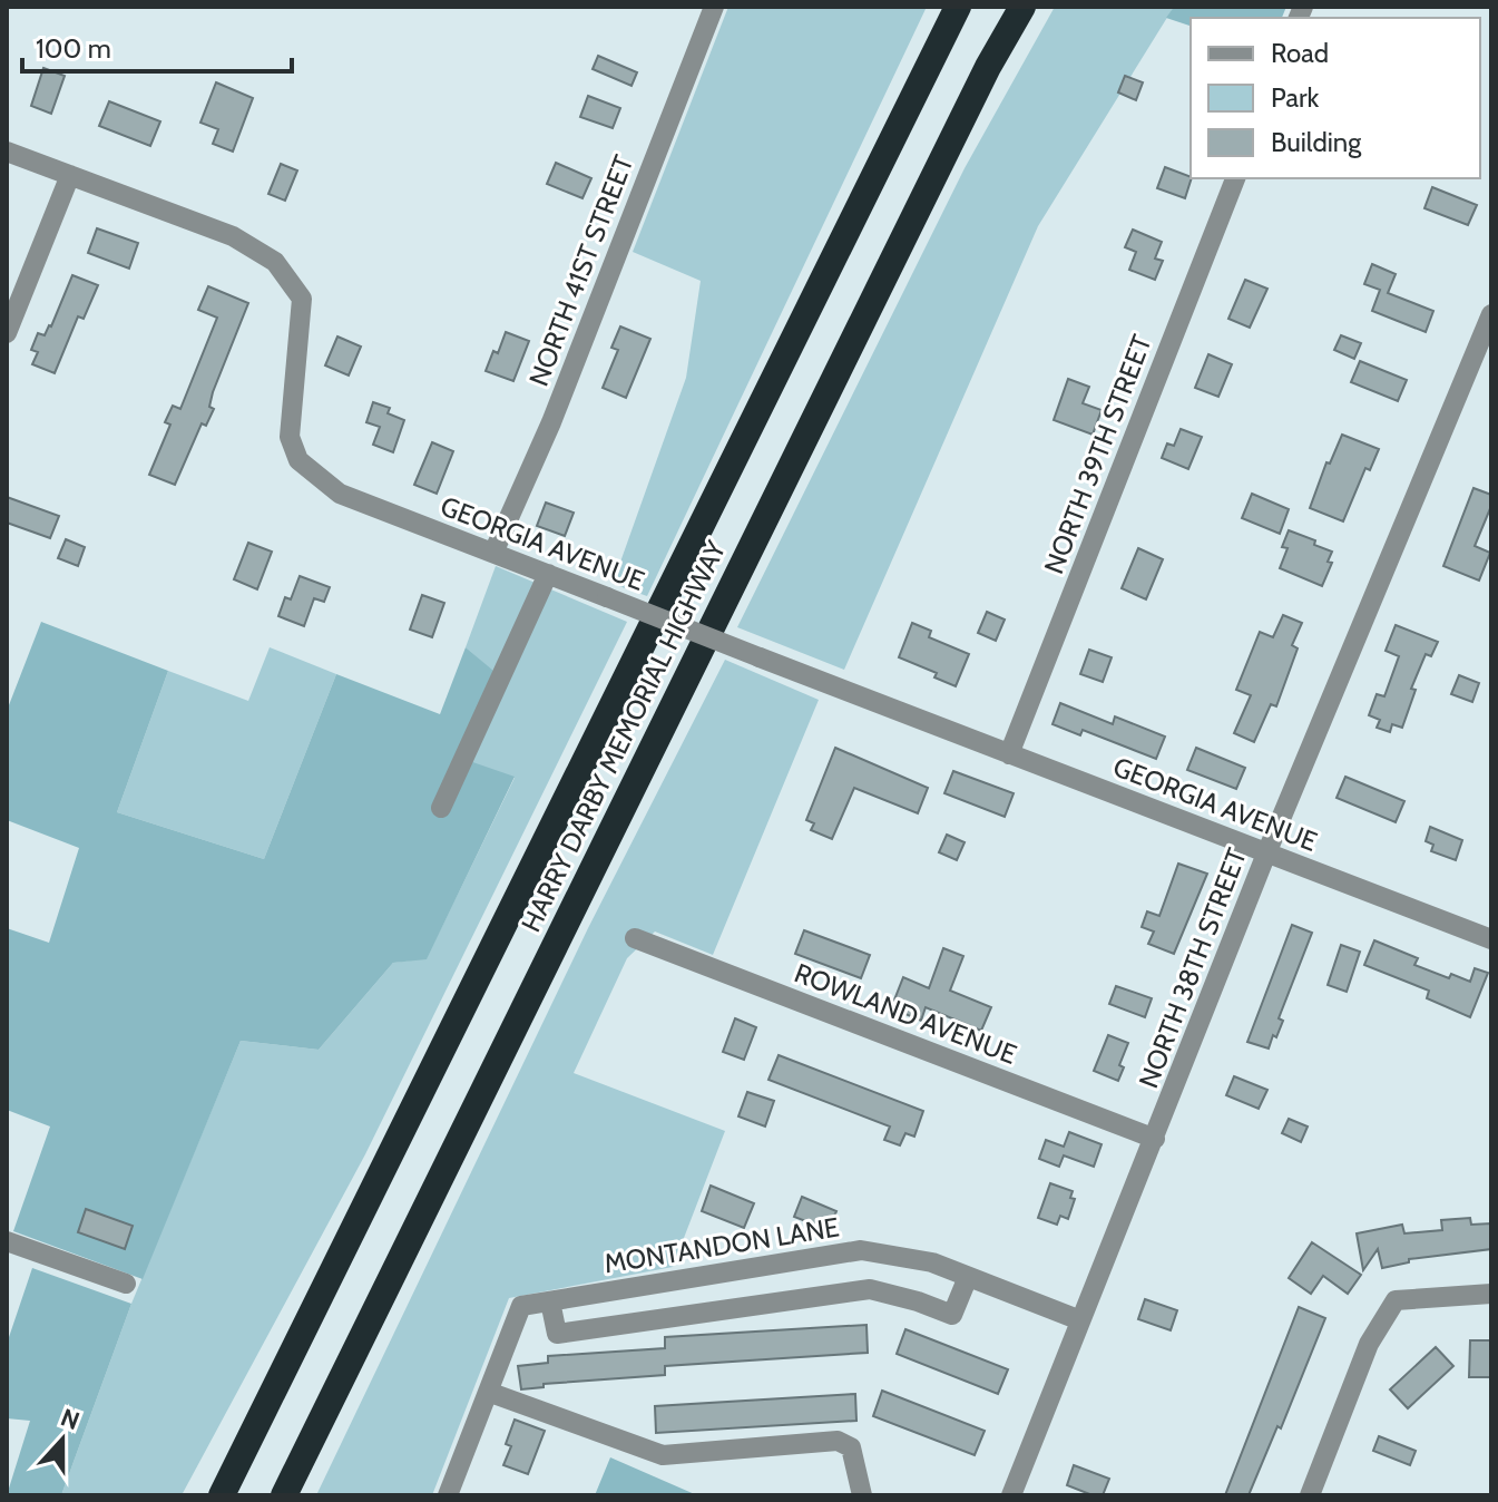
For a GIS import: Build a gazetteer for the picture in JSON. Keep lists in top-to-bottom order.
{
  "streets": {
    "highway": ["HARRY DARBY MEMORIAL HIGHWAY"],
    "street": [
      "NORTH 41ST STREET",
      "NORTH 39TH STREET",
      "GEORGIA AVENUE",
      "NORTH 38TH STREET",
      "ROWLAND AVENUE",
      "MONTANDON LANE"
    ]
  },
  "crossings": [
    ["NORTH 41ST STREET", "GEORGIA AVENUE"],
    ["NORTH 39TH STREET", "GEORGIA AVENUE"],
    ["GEORGIA AVENUE", "NORTH 38TH STREET"],
    ["NORTH 38TH STREET", "ROWLAND AVENUE"],
    ["NORTH 38TH STREET", "MONTANDON LANE"]
  ],
  "legend": ["Road", "Park", "Building"],
  "scale_bar": "100 m",
  "north": "top"
}
